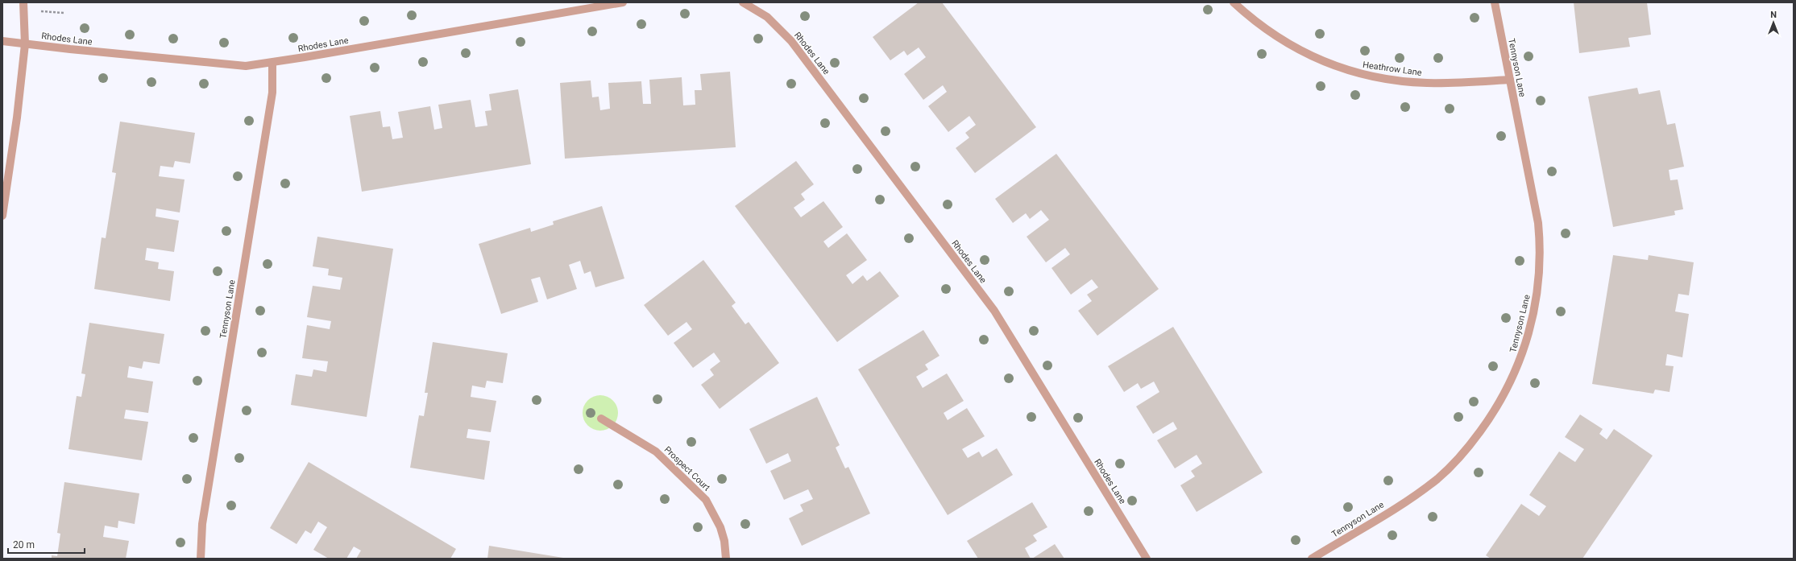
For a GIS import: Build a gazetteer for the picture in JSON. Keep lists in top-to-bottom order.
{
  "streets": {
    "street": [
      "Rhodes Lane",
      "Tennyson Lane",
      "Heathrow Lane",
      "Prospect Court"
    ]
  },
  "crossings": [
    ["Rhodes Lane", "Tennyson Lane"],
    ["Tennyson Lane", "Heathrow Lane"]
  ],
  "scale_bar": "20 m",
  "north": "top"
}
